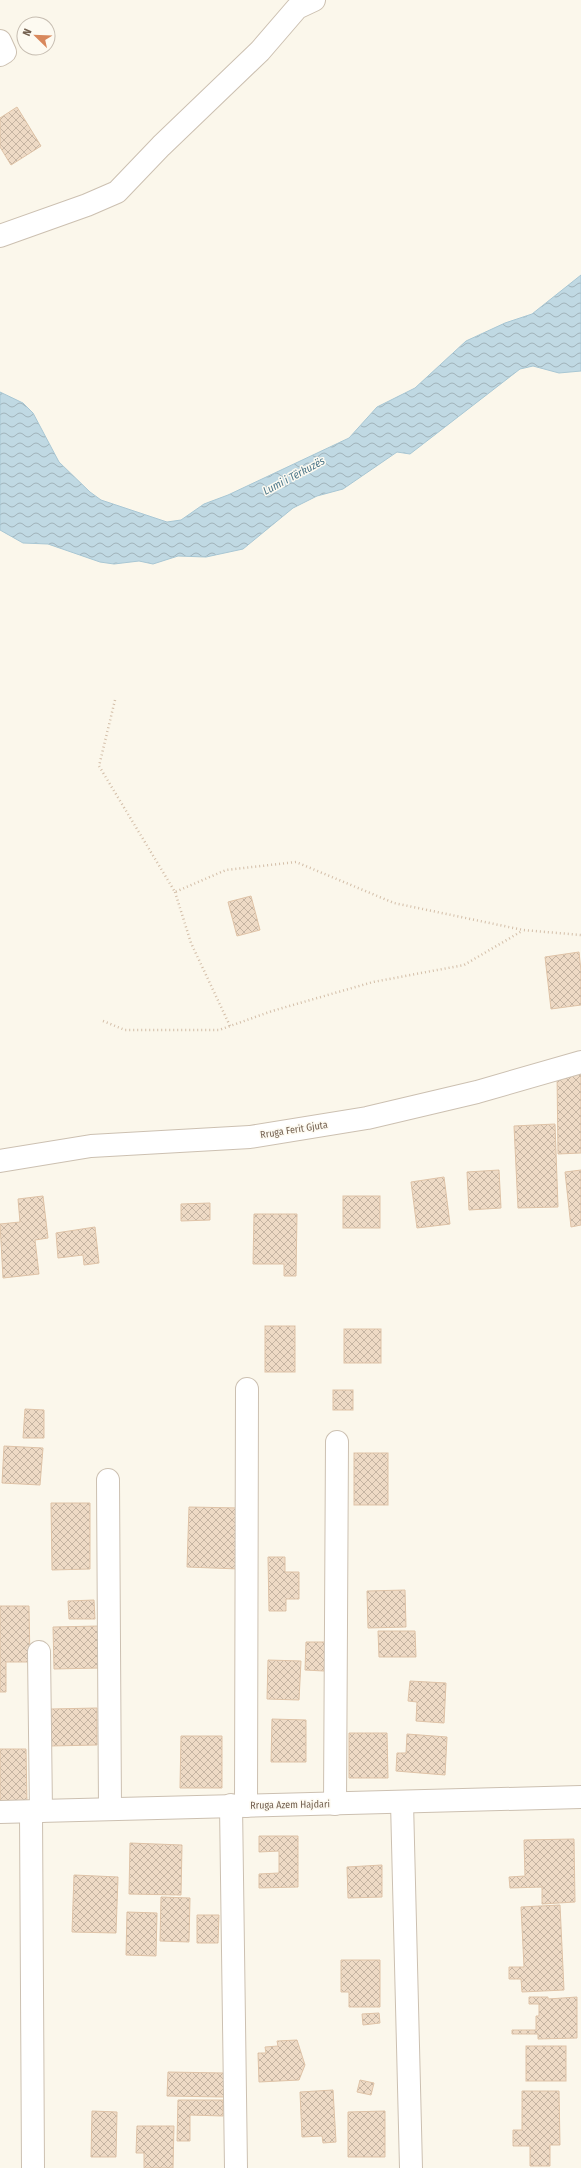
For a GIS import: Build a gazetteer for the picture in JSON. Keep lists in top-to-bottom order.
{
  "streets": {
    "street": ["Rruga Ferit Gjuta", "Rruga Azem Hajdari"]
  },
  "water": ["Lumi i Tërkuzës"],
  "north": "top left"
}
